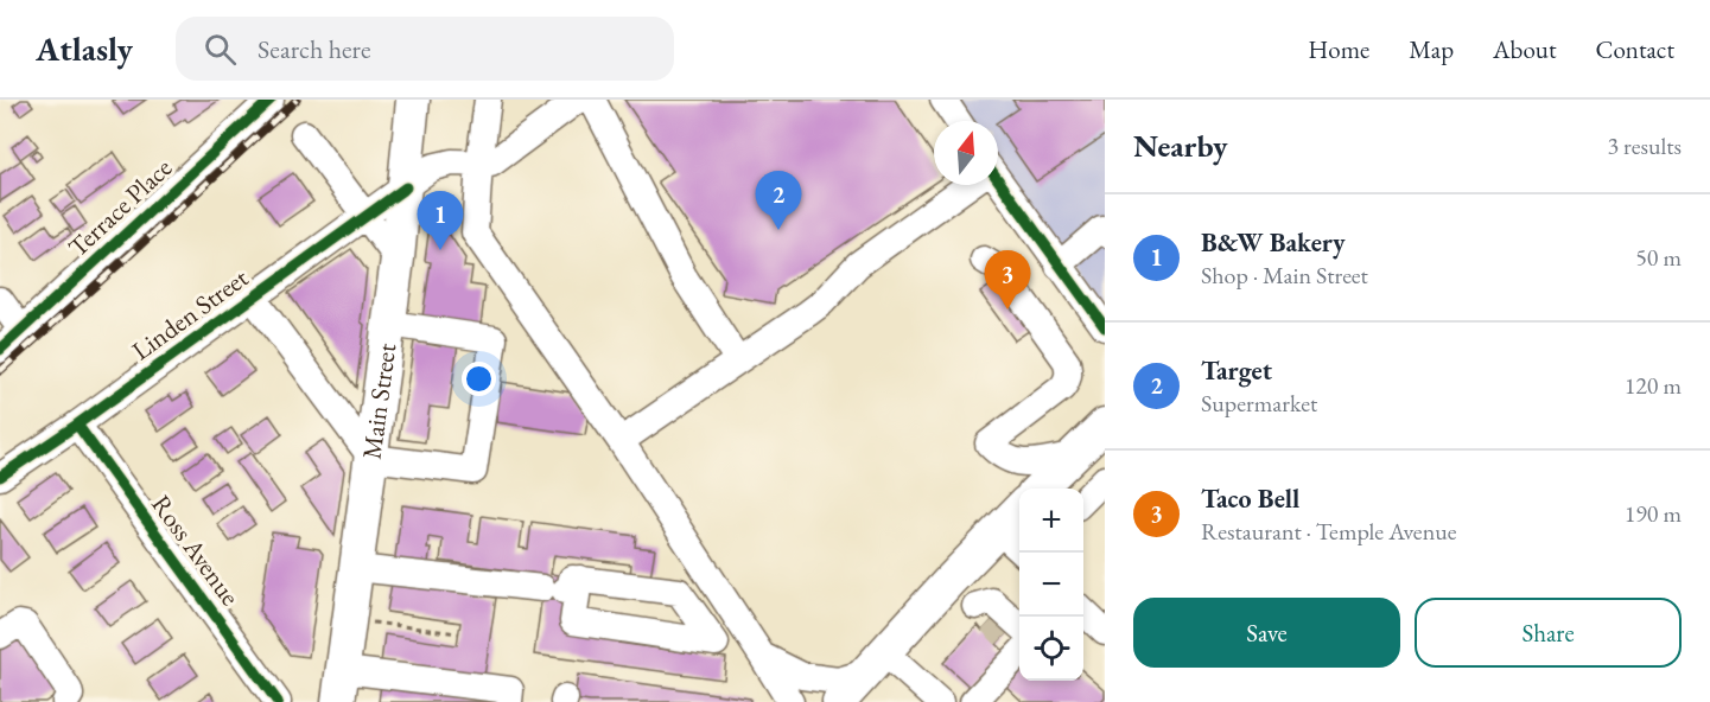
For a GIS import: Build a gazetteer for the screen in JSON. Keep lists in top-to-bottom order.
{
  "streets": {
    "main road": ["Main Street"],
    "street": ["Terrace Place", "Linden Street", "Ross Avenue"]
  },
  "crossings": [
    ["Linden Street", "Main Street"],
    ["Linden Street", "Ross Avenue"]
  ],
  "north": "top",
  "page": {
    "header": "Atlasly",
    "search": "Search here",
    "nav": [
      "Home",
      "Map",
      "About",
      "Contact"
    ],
    "heading": ["Nearby", "3 results"],
    "pins": ["2", "1", "3"],
    "list": [
      {
        "mark": "1",
        "name": "B&W Bakery",
        "note": "Shop · Main Street",
        "value": "50 m"
      },
      {
        "mark": "2",
        "name": "Target",
        "note": "Supermarket",
        "value": "120 m"
      },
      {
        "mark": "3",
        "name": "Taco Bell",
        "note": "Restaurant · Temple Avenue",
        "value": "190 m"
      }
    ],
    "map_buttons": ["+", "−"],
    "buttons": ["Save", "Share"]
  }
}
